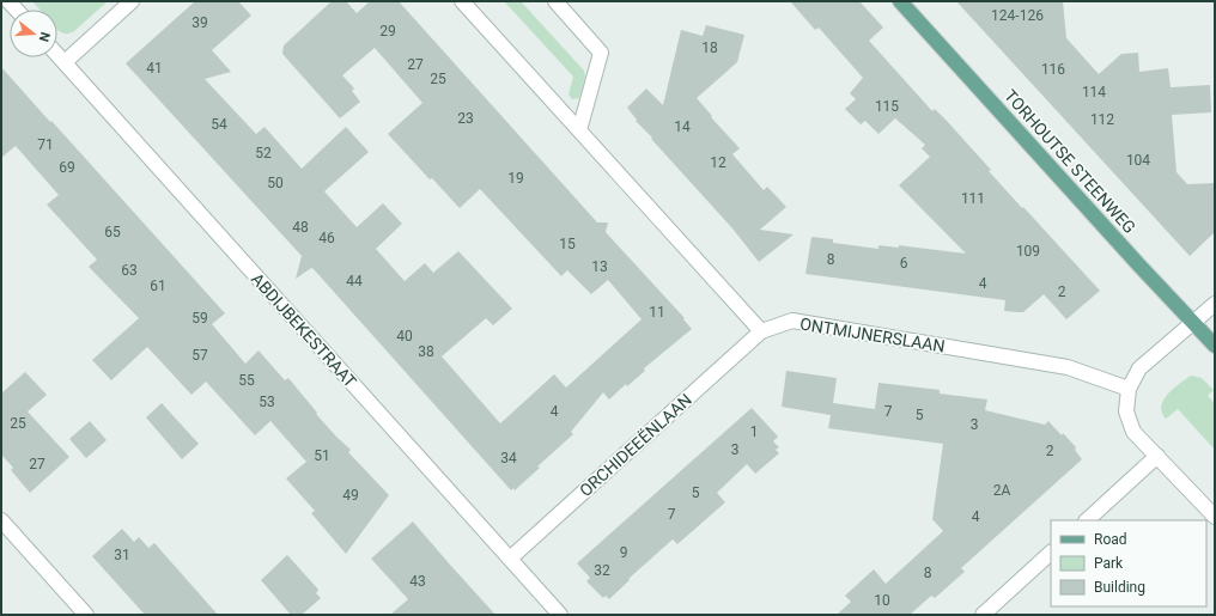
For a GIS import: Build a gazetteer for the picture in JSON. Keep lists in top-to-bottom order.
{
  "streets": {
    "main road": ["TORHOUTSE STEENWEG"],
    "street": ["ABDIJBEKESTRAAT", "ONTMIJNERSLAAN", "ORCHIDEEËNLAAN"]
  },
  "crossings": [
    ["ABDIJBEKESTRAAT", "ORCHIDEEËNLAAN"],
    ["ONTMIJNERSLAAN", "ORCHIDEEËNLAAN"]
  ],
  "house_numbers": [
    "124-126",
    "39",
    "29",
    "18",
    "27",
    "41",
    "116",
    "25",
    "114",
    "115",
    "23",
    "112",
    "54",
    "14",
    "71",
    "52",
    "104",
    "12",
    "69",
    "19",
    "50",
    "111",
    "48",
    "65",
    "46",
    "15",
    "109",
    "8",
    "6",
    "13",
    "63",
    "44",
    "4",
    "61",
    "2",
    "11",
    "59",
    "40",
    "38",
    "57",
    "55",
    "53",
    "4",
    "7",
    "5",
    "25",
    "3",
    "1",
    "3",
    "2",
    "51",
    "34",
    "27",
    "2A",
    "5",
    "49",
    "7",
    "4",
    "9",
    "31",
    "32",
    "8",
    "43",
    "10"
  ],
  "legend": ["Road", "Park", "Building"],
  "north": "right"
}
